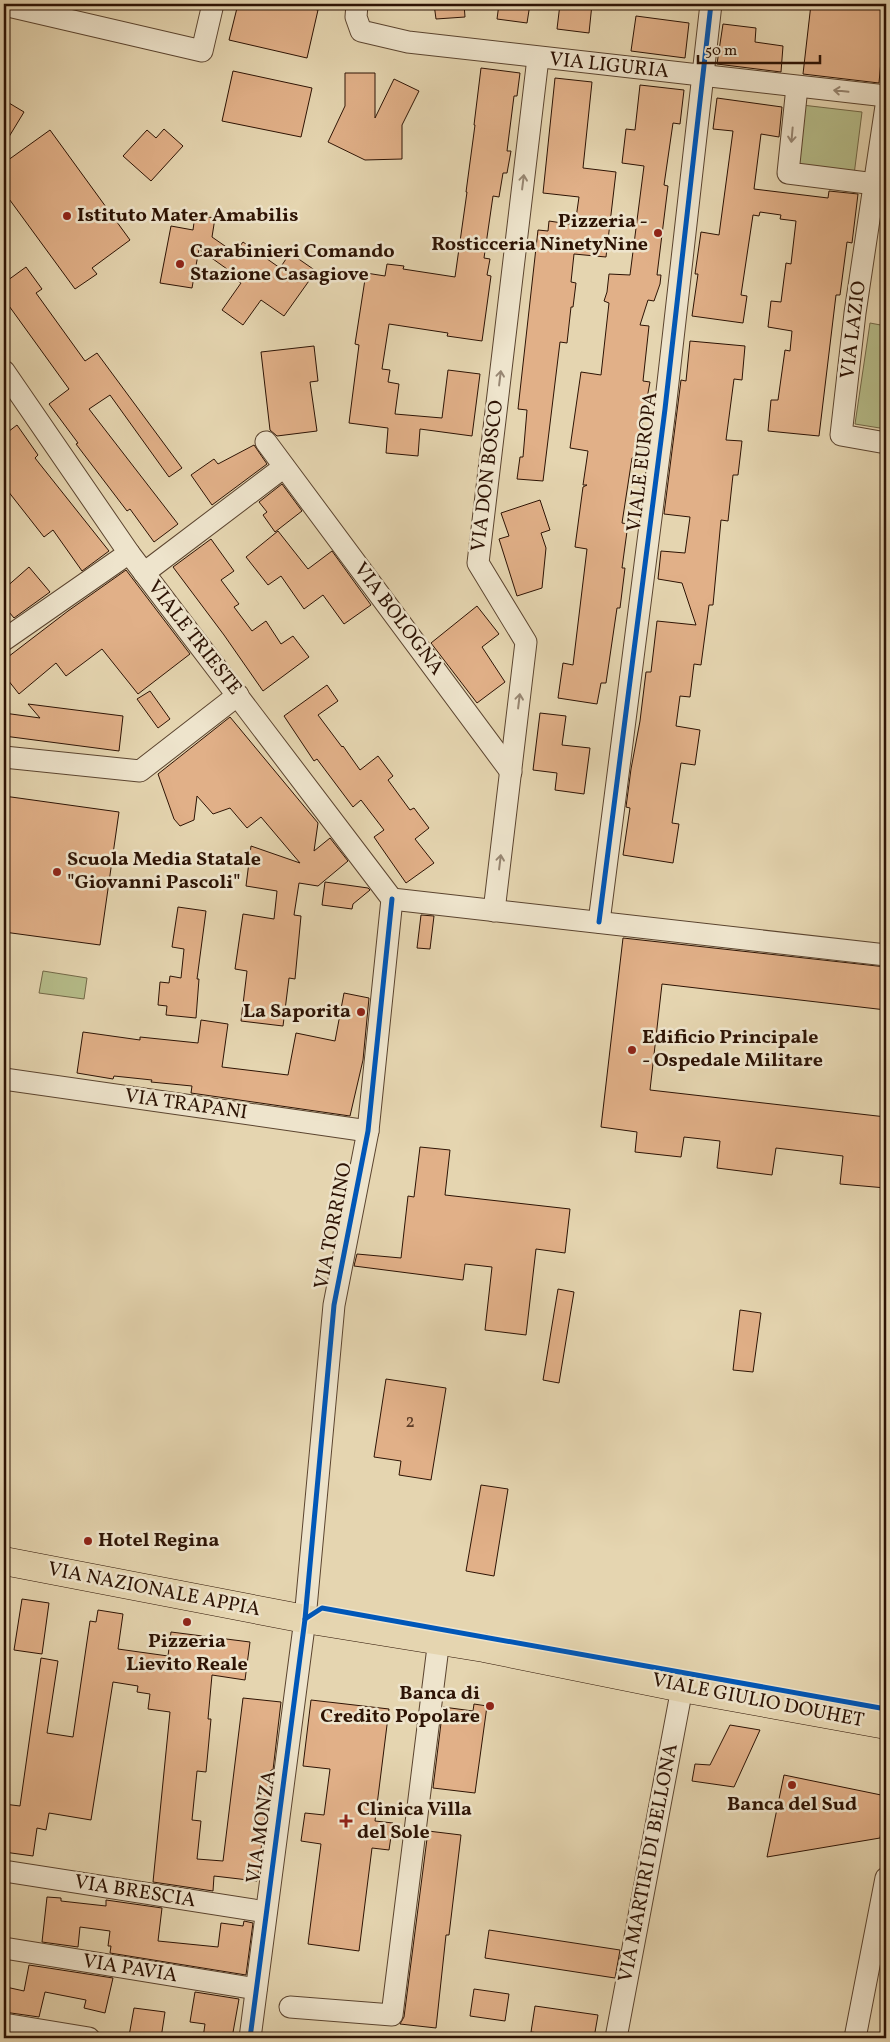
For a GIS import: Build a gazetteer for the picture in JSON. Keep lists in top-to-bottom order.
{
  "streets": {
    "main road": ["VIA NAZIONALE APPIA", "VIALE GIULIO DOUHET"],
    "street": [
      "VIA LIGURIA",
      "VIA LAZIO",
      "VIALE EUROPA",
      "VIA DON BOSCO",
      "VIA BOLOGNA",
      "VIALE TRIESTE",
      "VIA TRAPANI",
      "VIA TORRINO",
      "VIA MONZA",
      "VIA MARTIRI DI BELLONA",
      "VIA BRESCIA",
      "VIA PAVIA"
    ]
  },
  "crossings": [
    ["VIA LIGURIA", "VIALE EUROPA"],
    ["VIA LIGURIA", "VIA DON BOSCO"],
    ["VIA DON BOSCO", "VIA BOLOGNA"],
    ["VIALE TRIESTE", "VIA TORRINO"],
    ["VIA TRAPANI", "VIA TORRINO"],
    ["VIA TORRINO", "VIA NAZIONALE APPIA"],
    ["VIA TORRINO", "VIALE GIULIO DOUHET"],
    ["VIA TORRINO", "VIA MONZA"],
    ["VIA NAZIONALE APPIA", "VIALE GIULIO DOUHET"],
    ["VIA NAZIONALE APPIA", "VIA MONZA"],
    ["VIALE GIULIO DOUHET", "VIA MONZA"],
    ["VIALE GIULIO DOUHET", "VIA MARTIRI DI BELLONA"],
    ["VIA MONZA", "VIA BRESCIA"],
    ["VIA MONZA", "VIA PAVIA"]
  ],
  "one_way": ["VIA DON BOSCO"],
  "places": {
    "other": [
      "Istituto Mater Amabilis",
      "Pizzeria - Rosticceria NinetyNine",
      "Carabinieri Comando Stazione Casagiove",
      "Scuola Media Statale \"Giovanni Pascoli\"",
      "La Saporita",
      "Edificio Principale - Ospedale Militare",
      "Hotel Regina",
      "Pizzeria Lievito Reale",
      "Banca di Credito Popolare",
      "Banca del Sud"
    ],
    "health": ["Clinica Villa del Sole"]
  },
  "house_numbers": ["2"],
  "scale_bar": "50 m"
}
